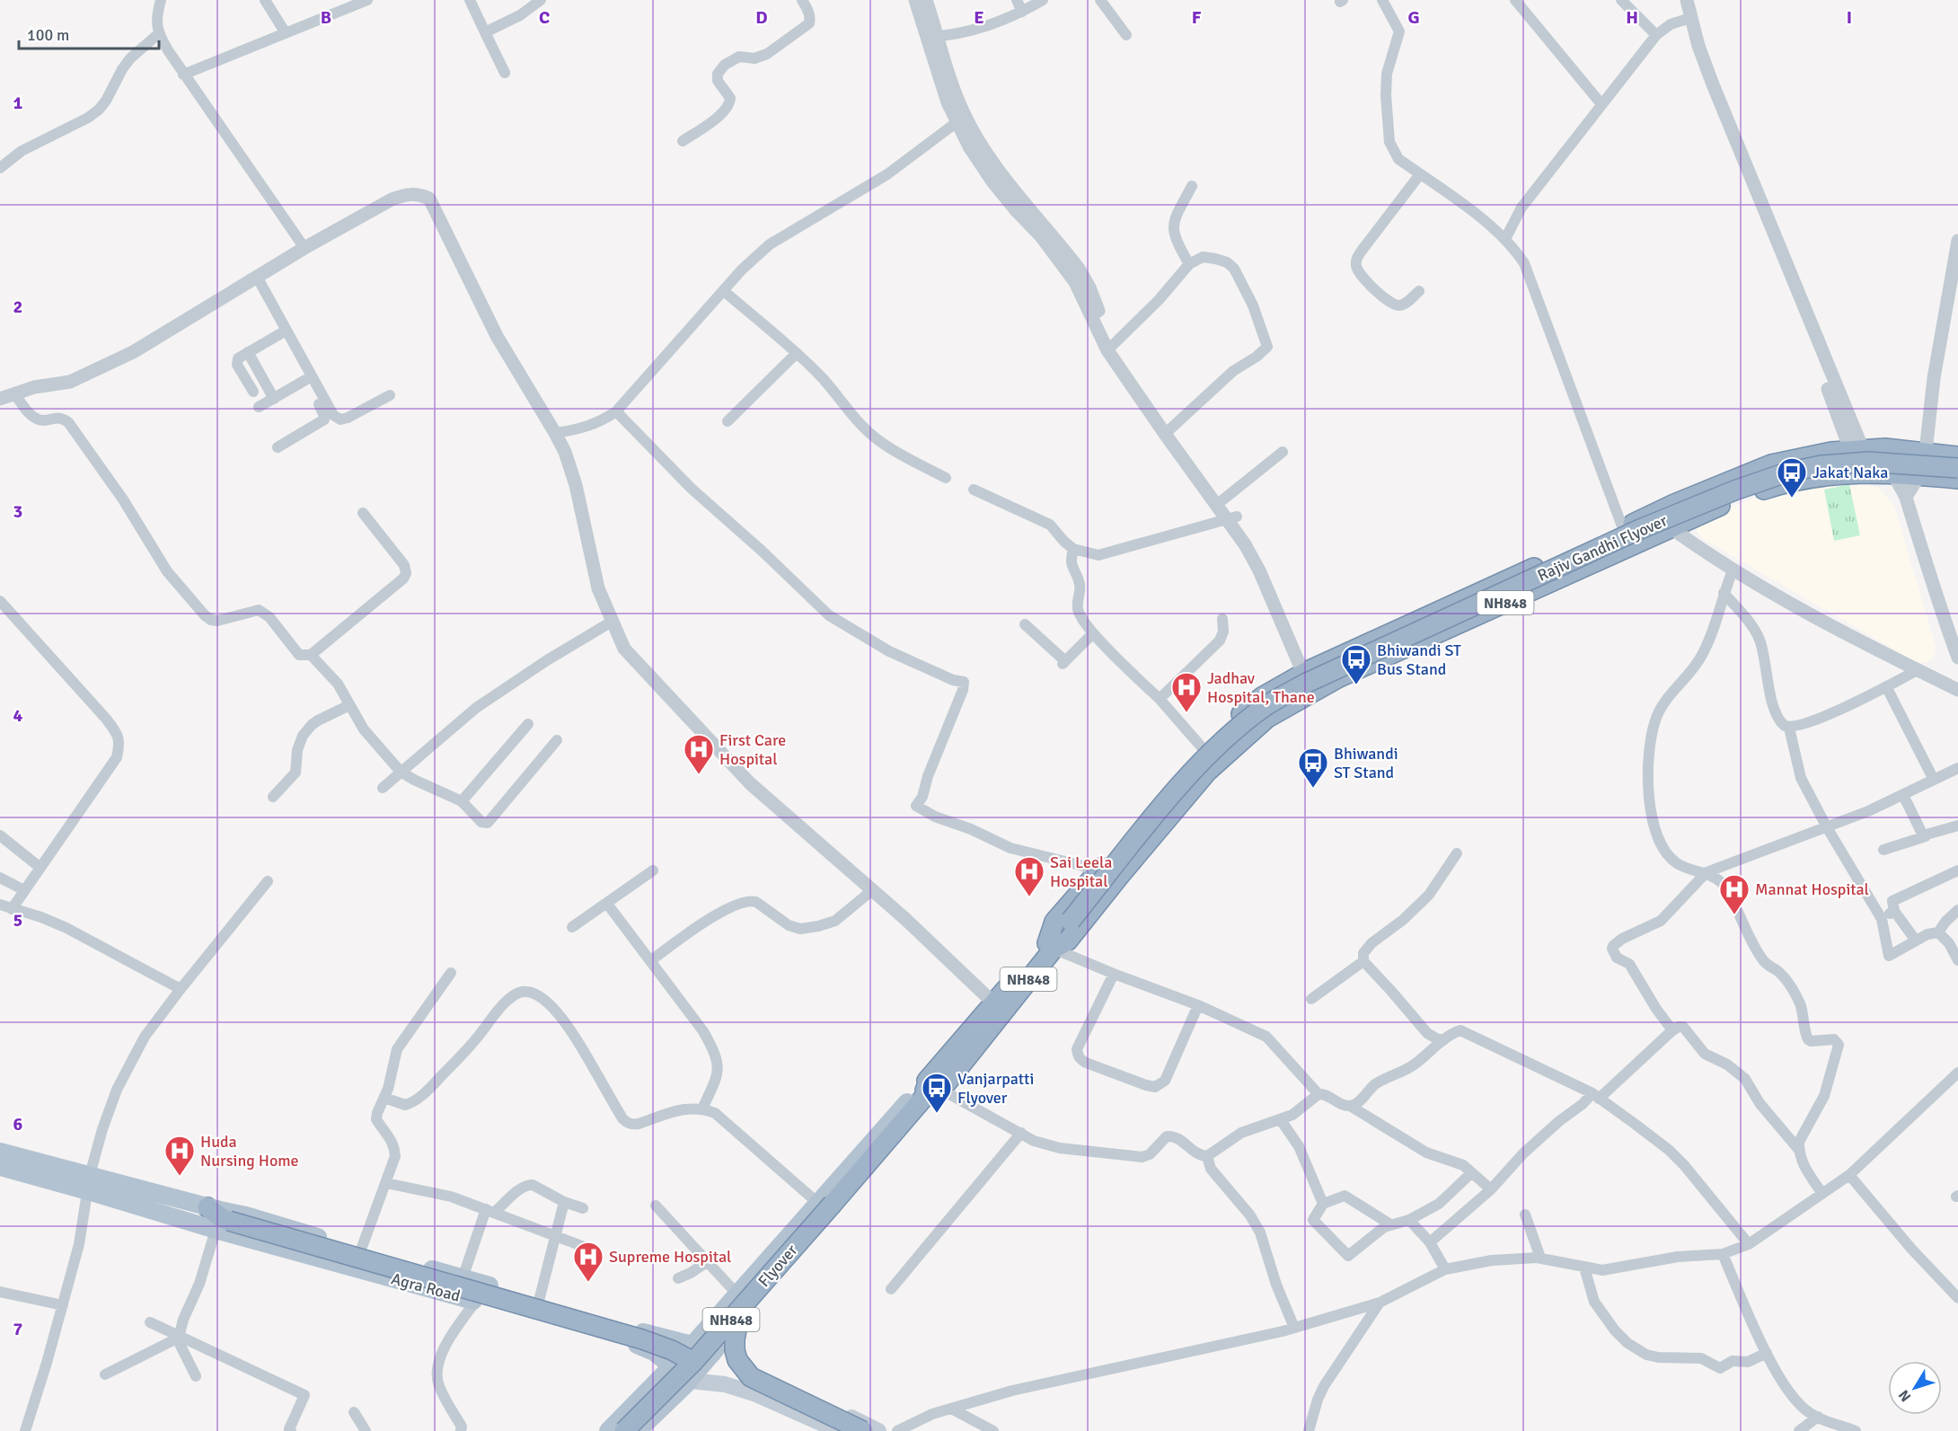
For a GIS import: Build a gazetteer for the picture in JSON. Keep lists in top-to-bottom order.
{
  "streets": {
    "highway": ["Rajiv Gandhi Flyover", "NH848", "Flyover"],
    "main road": ["Agra Road"]
  },
  "crossings": [
    ["Rajiv Gandhi Flyover", "NH848"],
    ["NH848", "Flyover"],
    ["Flyover", "Agra Road"]
  ],
  "places": {
    "bus stop": [
      "Jakat Naka",
      "Bhiwandi ST Bus Stand",
      "Bhiwandi ST Stand",
      "Vanjarpatti Flyover"
    ],
    "hospital": [
      "Jadhav Hospital, Thane",
      "First Care Hospital",
      "Sai Leela Hospital",
      "Mannat Hospital",
      "Huda Nursing Home",
      "Supreme Hospital"
    ]
  },
  "scale_bar": "100 m",
  "north": "bottom left",
  "grid": {
    "columns": [
      "B",
      "C",
      "D",
      "E",
      "F",
      "G",
      "H",
      "I"
    ],
    "rows": [
      "1",
      "2",
      "3",
      "4",
      "5",
      "6",
      "7"
    ]
  }
}
